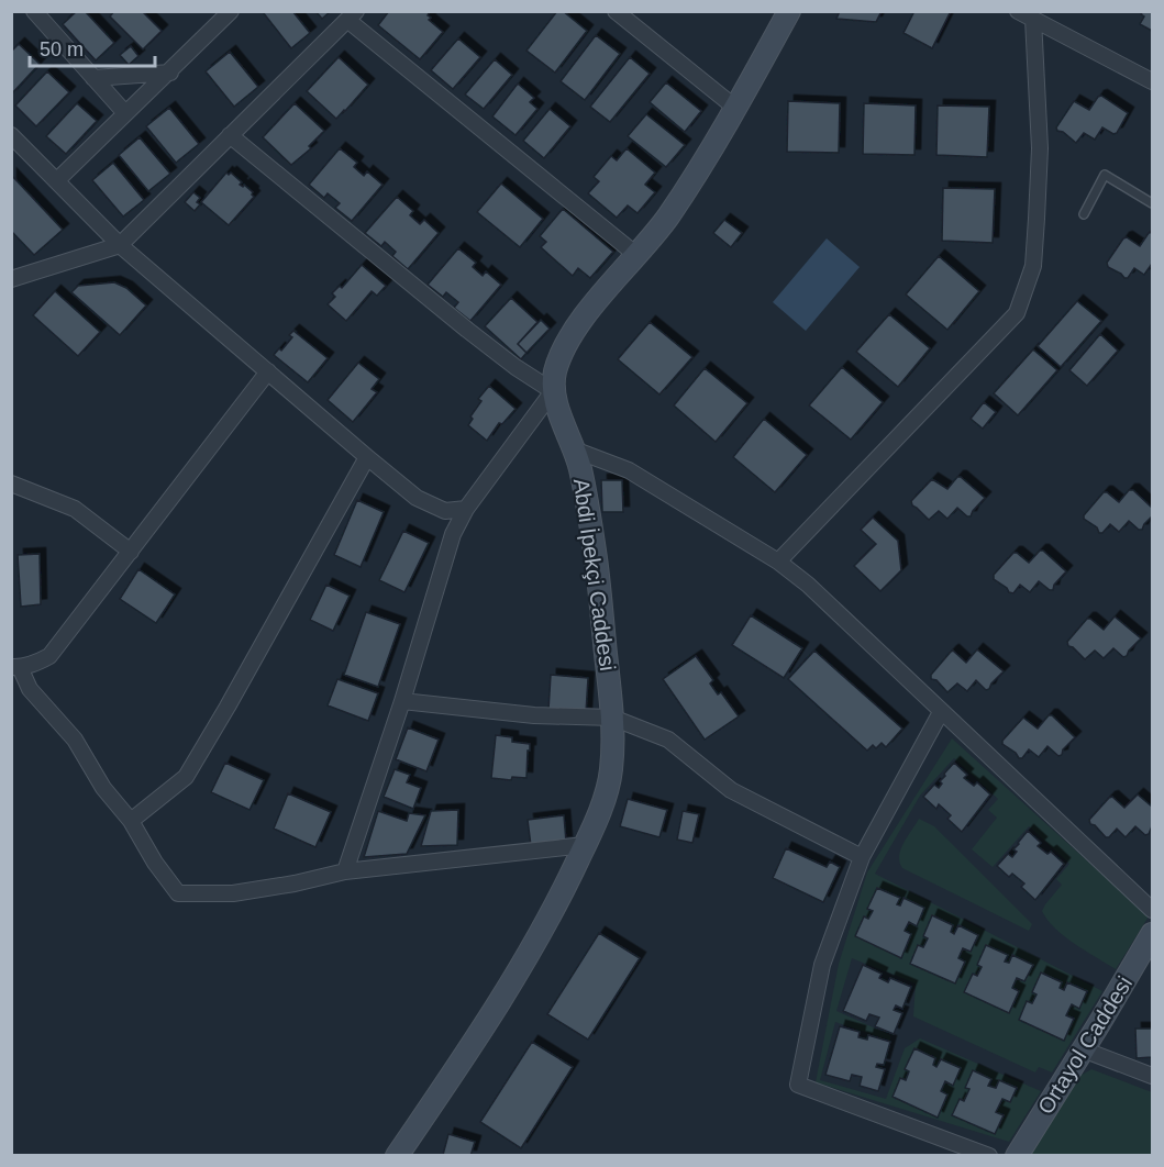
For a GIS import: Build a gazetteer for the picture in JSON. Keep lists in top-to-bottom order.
{
  "streets": {
    "street": ["Abdi İpekçi Caddesi", "Ortayol Caddesi"]
  },
  "scale_bar": "50 m"
}
